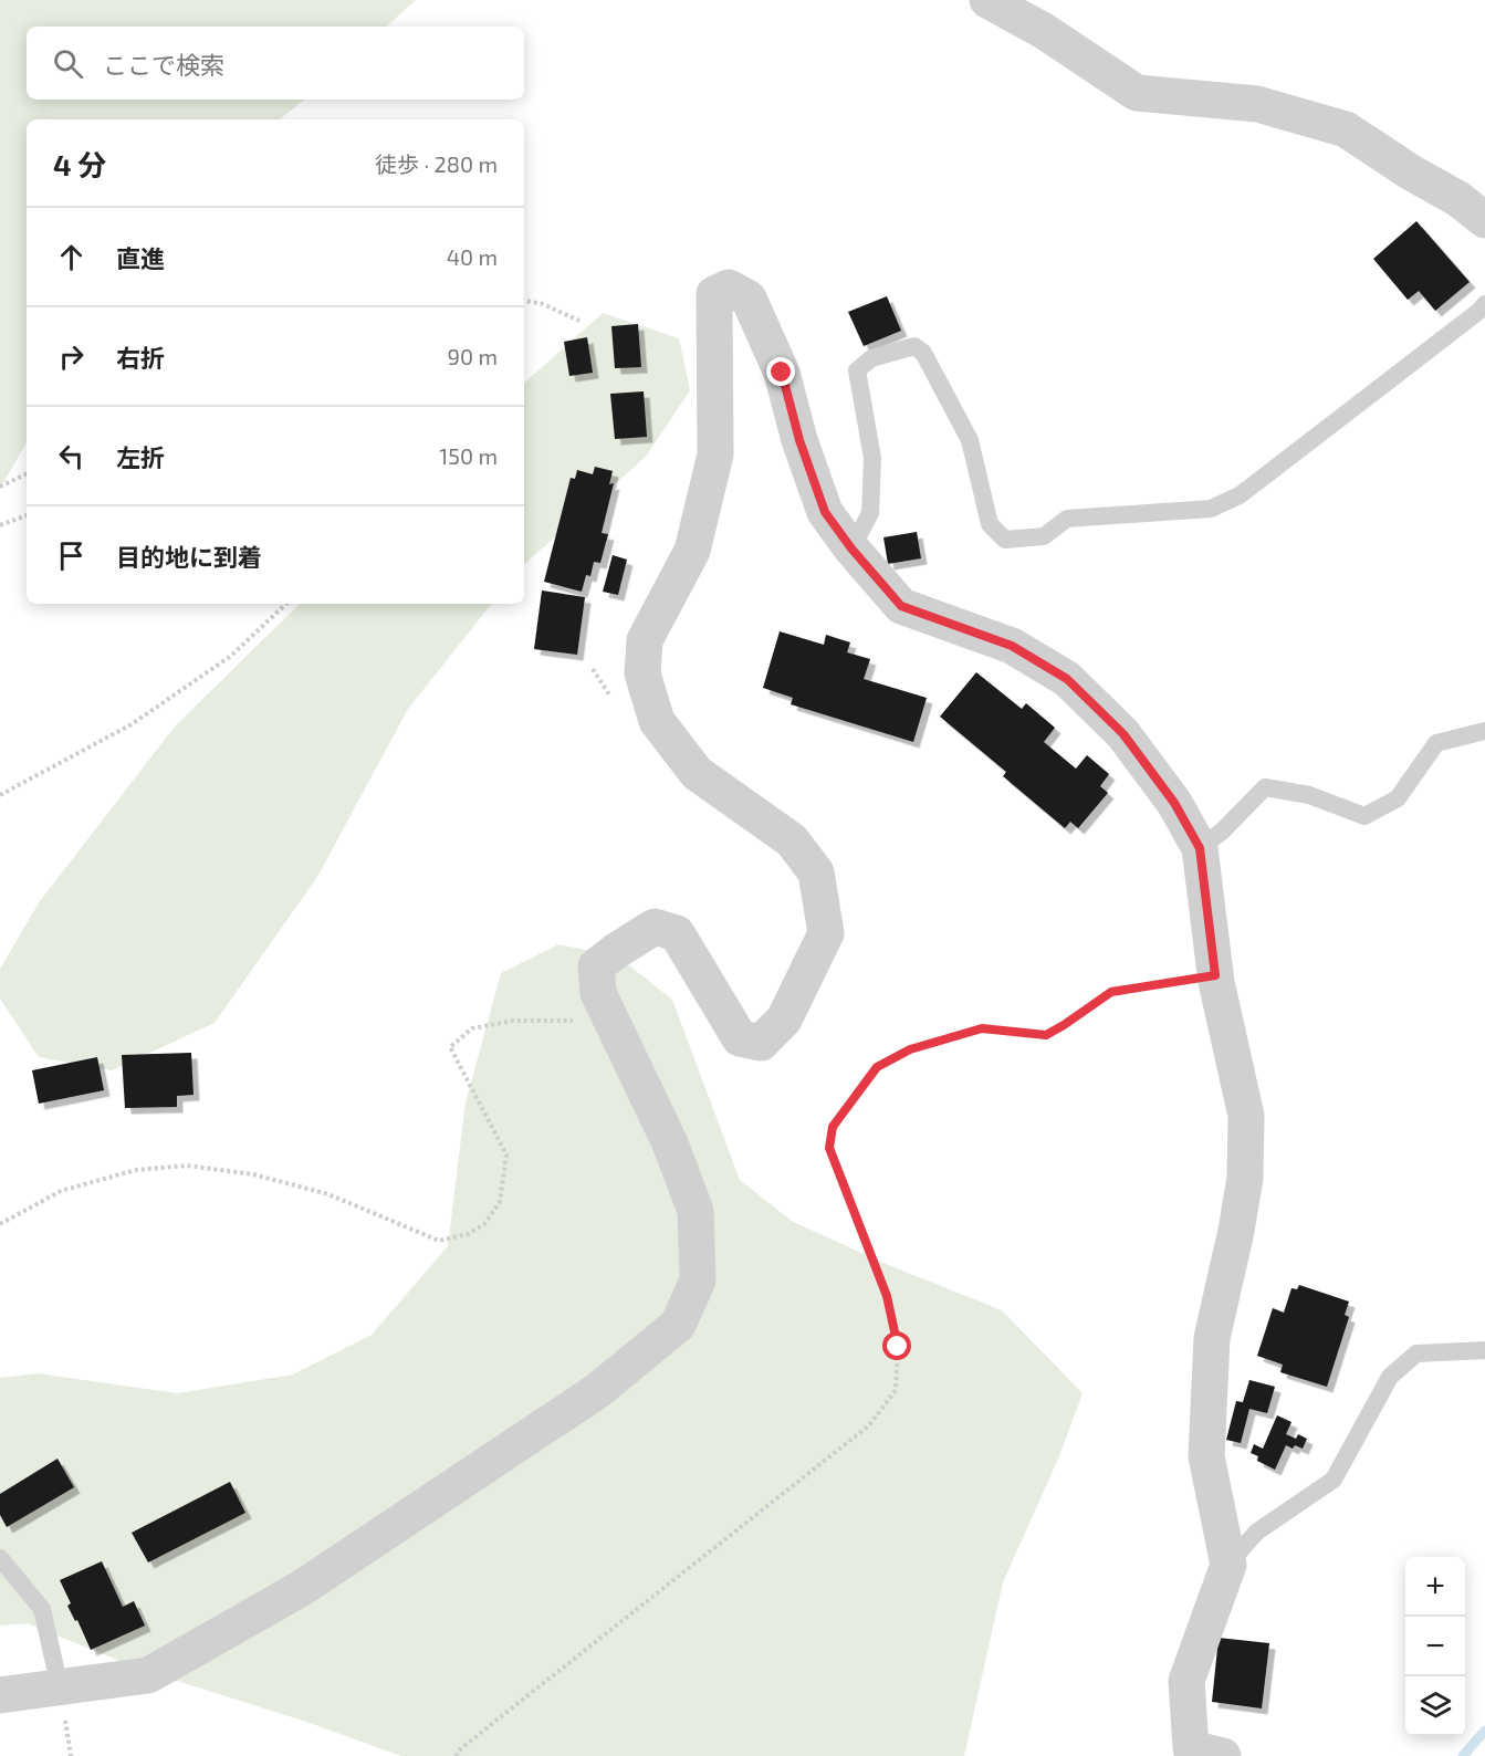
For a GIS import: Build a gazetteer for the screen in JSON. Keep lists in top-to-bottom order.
{
  "page": {
    "search": "ここで検索",
    "heading": ["4 分", "徒歩 · 280 m"],
    "list": [
      ["直進", "40 m"],
      ["右折", "90 m"],
      ["左折", "150 m"],
      "目的地に到着"
    ],
    "map_buttons": ["+", "−"]
  }
}
